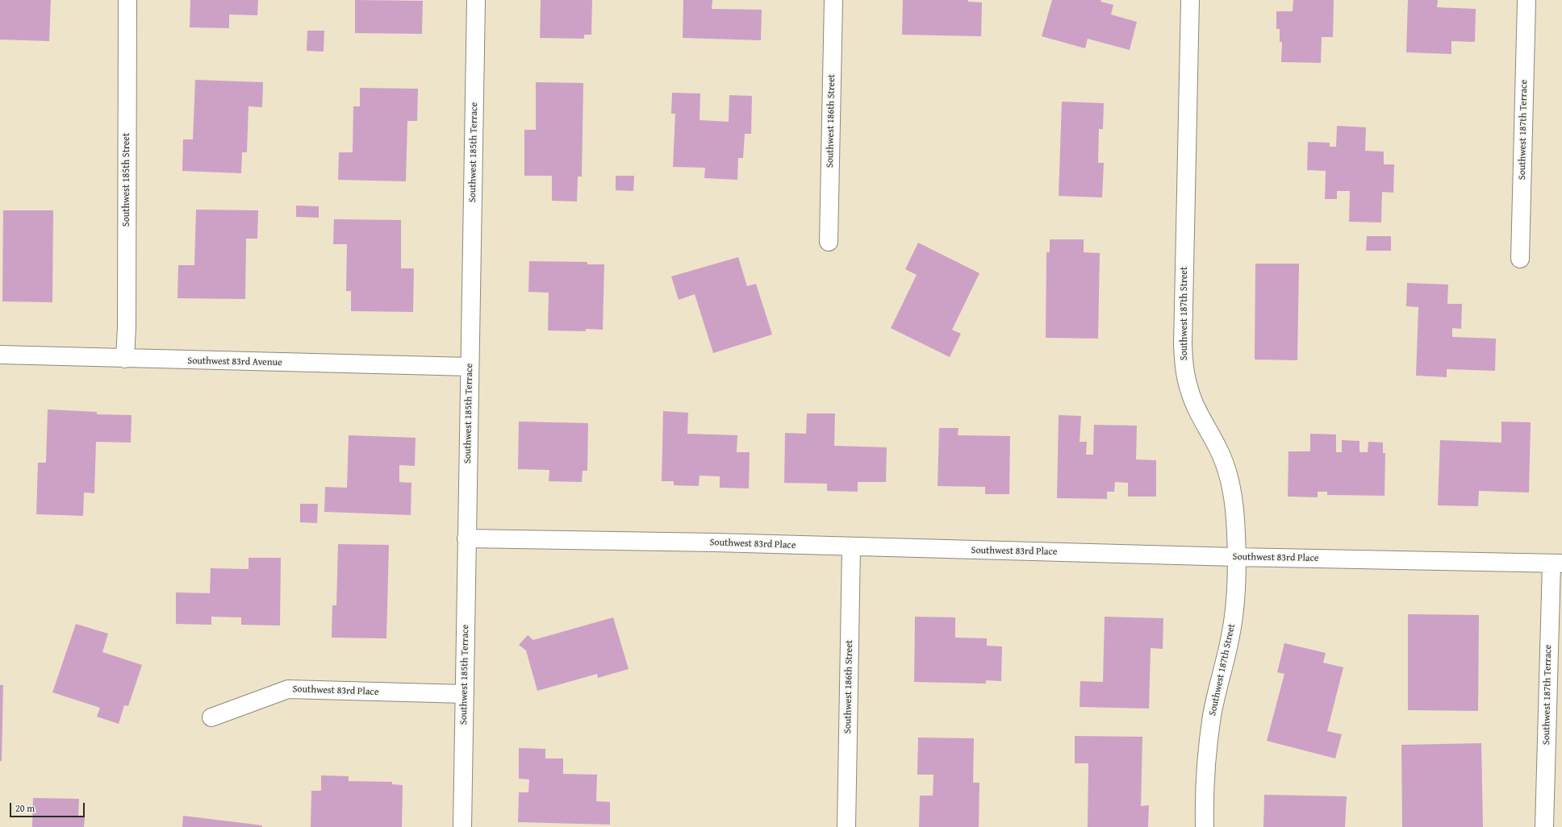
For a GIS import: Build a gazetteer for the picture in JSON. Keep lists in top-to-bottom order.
{
  "streets": {
    "street": [
      "Southwest 186th Street",
      "Southwest 187th Terrace",
      "Southwest 185th Terrace",
      "Southwest 185th Street",
      "Southwest 187th Street",
      "Southwest 83rd Avenue",
      "Southwest 83rd Place"
    ]
  },
  "crossings": [
    ["Southwest 186th Street", "Southwest 83rd Place"],
    ["Southwest 187th Terrace", "Southwest 83rd Place"],
    ["Southwest 185th Terrace", "Southwest 83rd Avenue"],
    ["Southwest 185th Terrace", "Southwest 83rd Place"],
    ["Southwest 185th Street", "Southwest 83rd Avenue"],
    ["Southwest 187th Street", "Southwest 83rd Place"]
  ],
  "scale_bar": "20 m"
}
